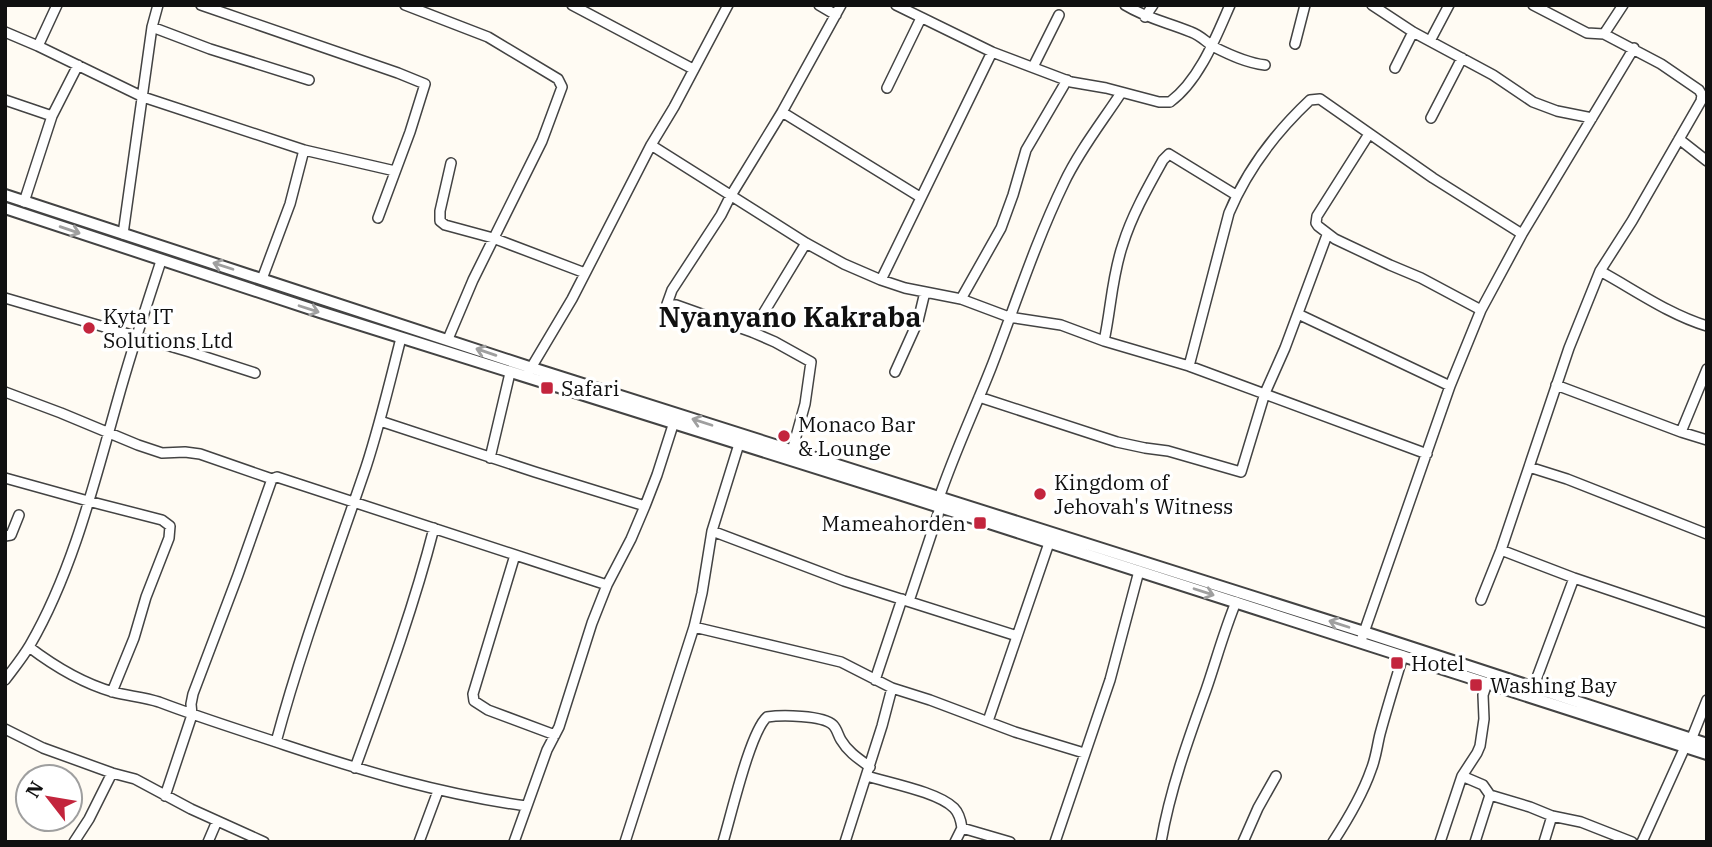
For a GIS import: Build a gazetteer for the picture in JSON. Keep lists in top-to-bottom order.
{
  "districts": ["Nyanyano Kakraba"],
  "places": {
    "other": ["Kyta IT Solutions Ltd", "Monaco Bar & Lounge", "Kingdom of Jehovah's Witness"],
    "transit": [
      "Safari",
      "Mameahorden",
      "Hotel",
      "Washing Bay"
    ]
  },
  "north": "top left"
}
